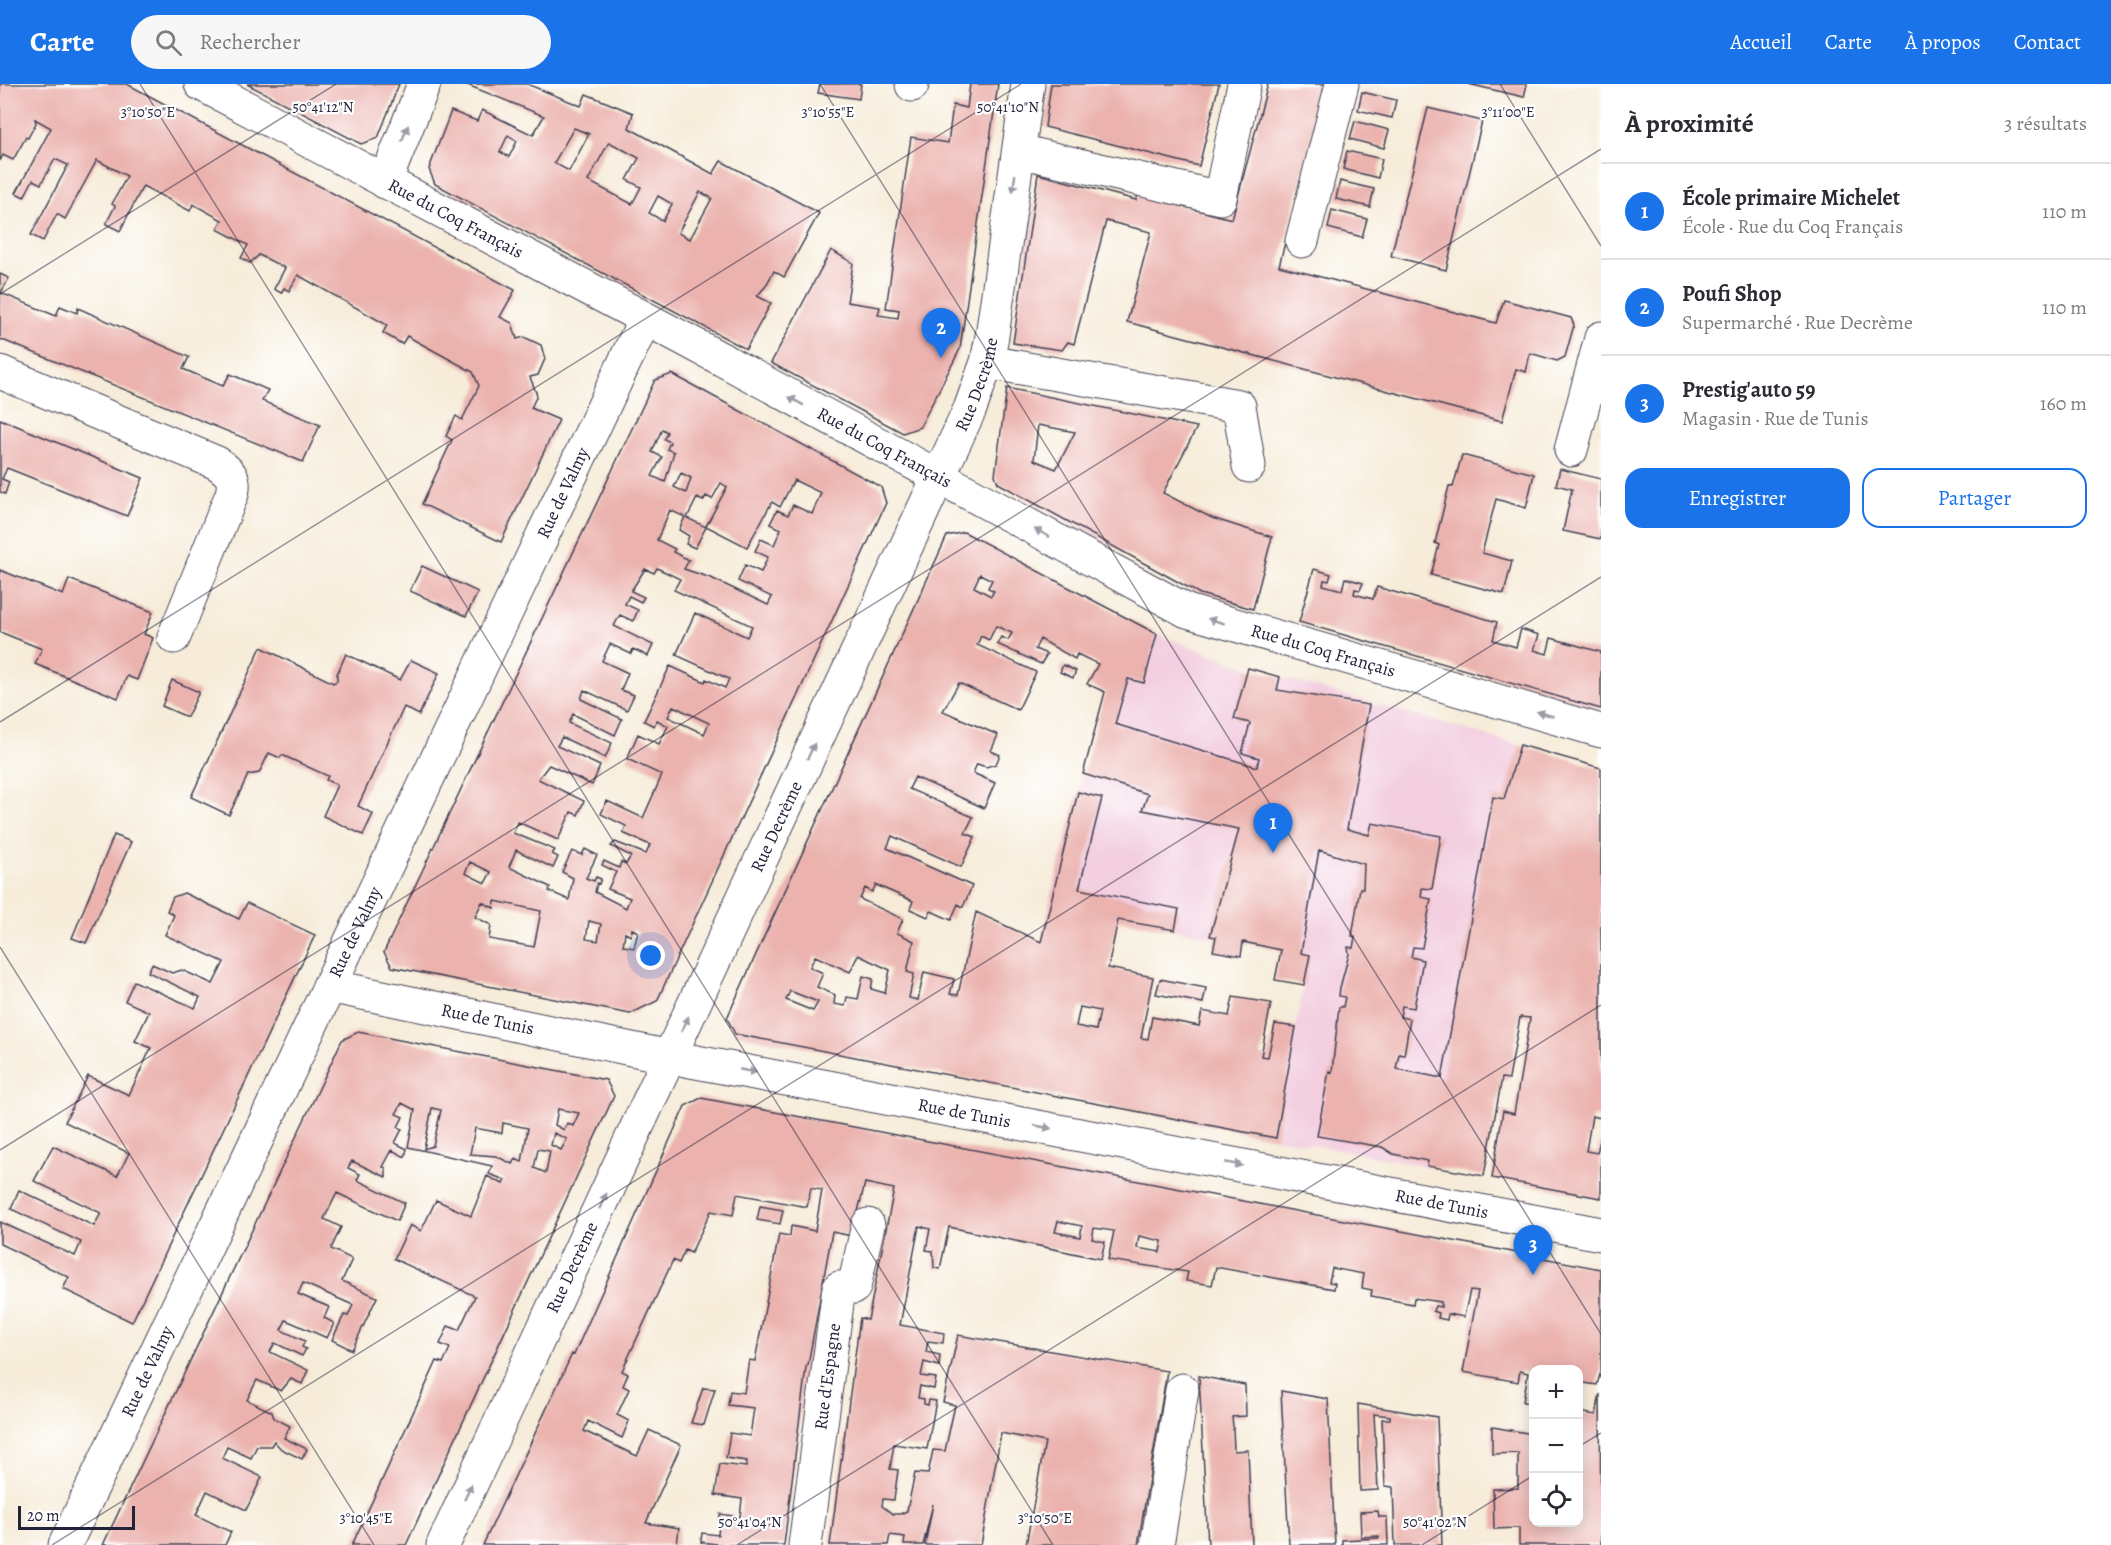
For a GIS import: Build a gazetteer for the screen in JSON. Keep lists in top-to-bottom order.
{
  "streets": {
    "street": [
      "Rue du Coq Français",
      "Rue Decrème",
      "Rue de Valmy",
      "Rue de Tunis",
      "Rue d'Espagne"
    ]
  },
  "crossings": [
    ["Rue du Coq Français", "Rue Decrème"],
    ["Rue du Coq Français", "Rue de Valmy"],
    ["Rue Decrème", "Rue de Tunis"],
    ["Rue de Valmy", "Rue de Tunis"]
  ],
  "one_way": ["Rue du Coq Français", "Rue de Tunis"],
  "scale_bar": "20 m",
  "page": {
    "header": "Carte",
    "search": "Rechercher",
    "nav": [
      "Accueil",
      "Carte",
      "À propos",
      "Contact"
    ],
    "heading": ["À proximité", "3 résultats"],
    "list": [
      {
        "mark": "1",
        "name": "École primaire Michelet",
        "note": "École · Rue du Coq Français",
        "value": "110 m"
      },
      {
        "mark": "2",
        "name": "Poufi Shop",
        "note": "Supermarché · Rue Decrème",
        "value": "110 m"
      },
      {
        "mark": "3",
        "name": "Prestig'auto 59",
        "note": "Magasin · Rue de Tunis",
        "value": "160 m"
      }
    ],
    "pins": ["2", "1", "3"],
    "buttons": ["Enregistrer", "Partager"],
    "map_buttons": ["+", "−"],
    "scale": "20 m"
  },
  "coordinates": [
    "50°41'12\"N",
    "50°41'10\"N",
    "3°11'00\"E",
    "3°10'50\"E",
    "3°10'55\"E",
    "3°10'45\"E",
    "50°41'04\"N",
    "50°41'02\"N"
  ]
}
